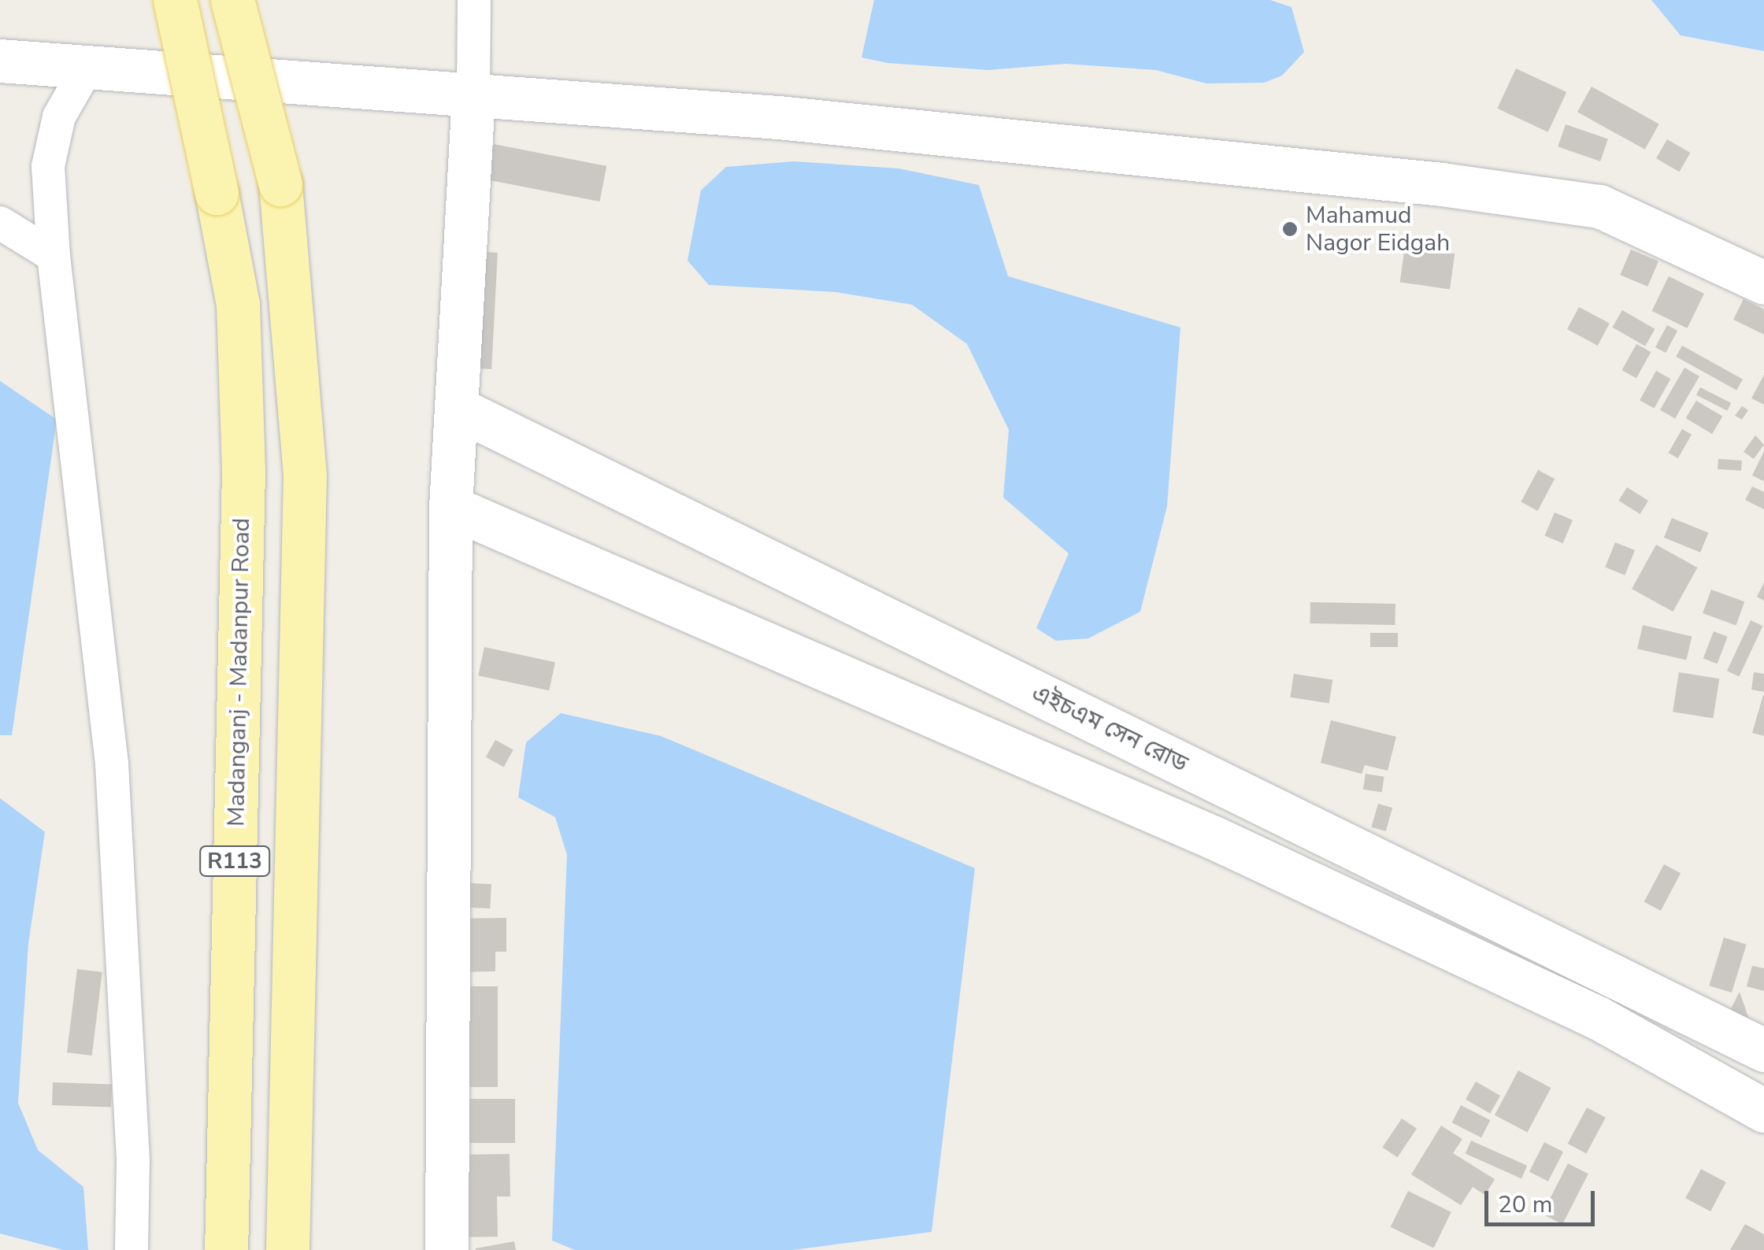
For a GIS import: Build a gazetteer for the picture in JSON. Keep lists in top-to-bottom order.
{
  "streets": {
    "main road": ["Madanganj - Madanpur Road", "এইচএম সেন রোড", "R113"]
  },
  "places": ["Mahamud Nagor Eidgah"],
  "scale_bar": "20 m"
}
